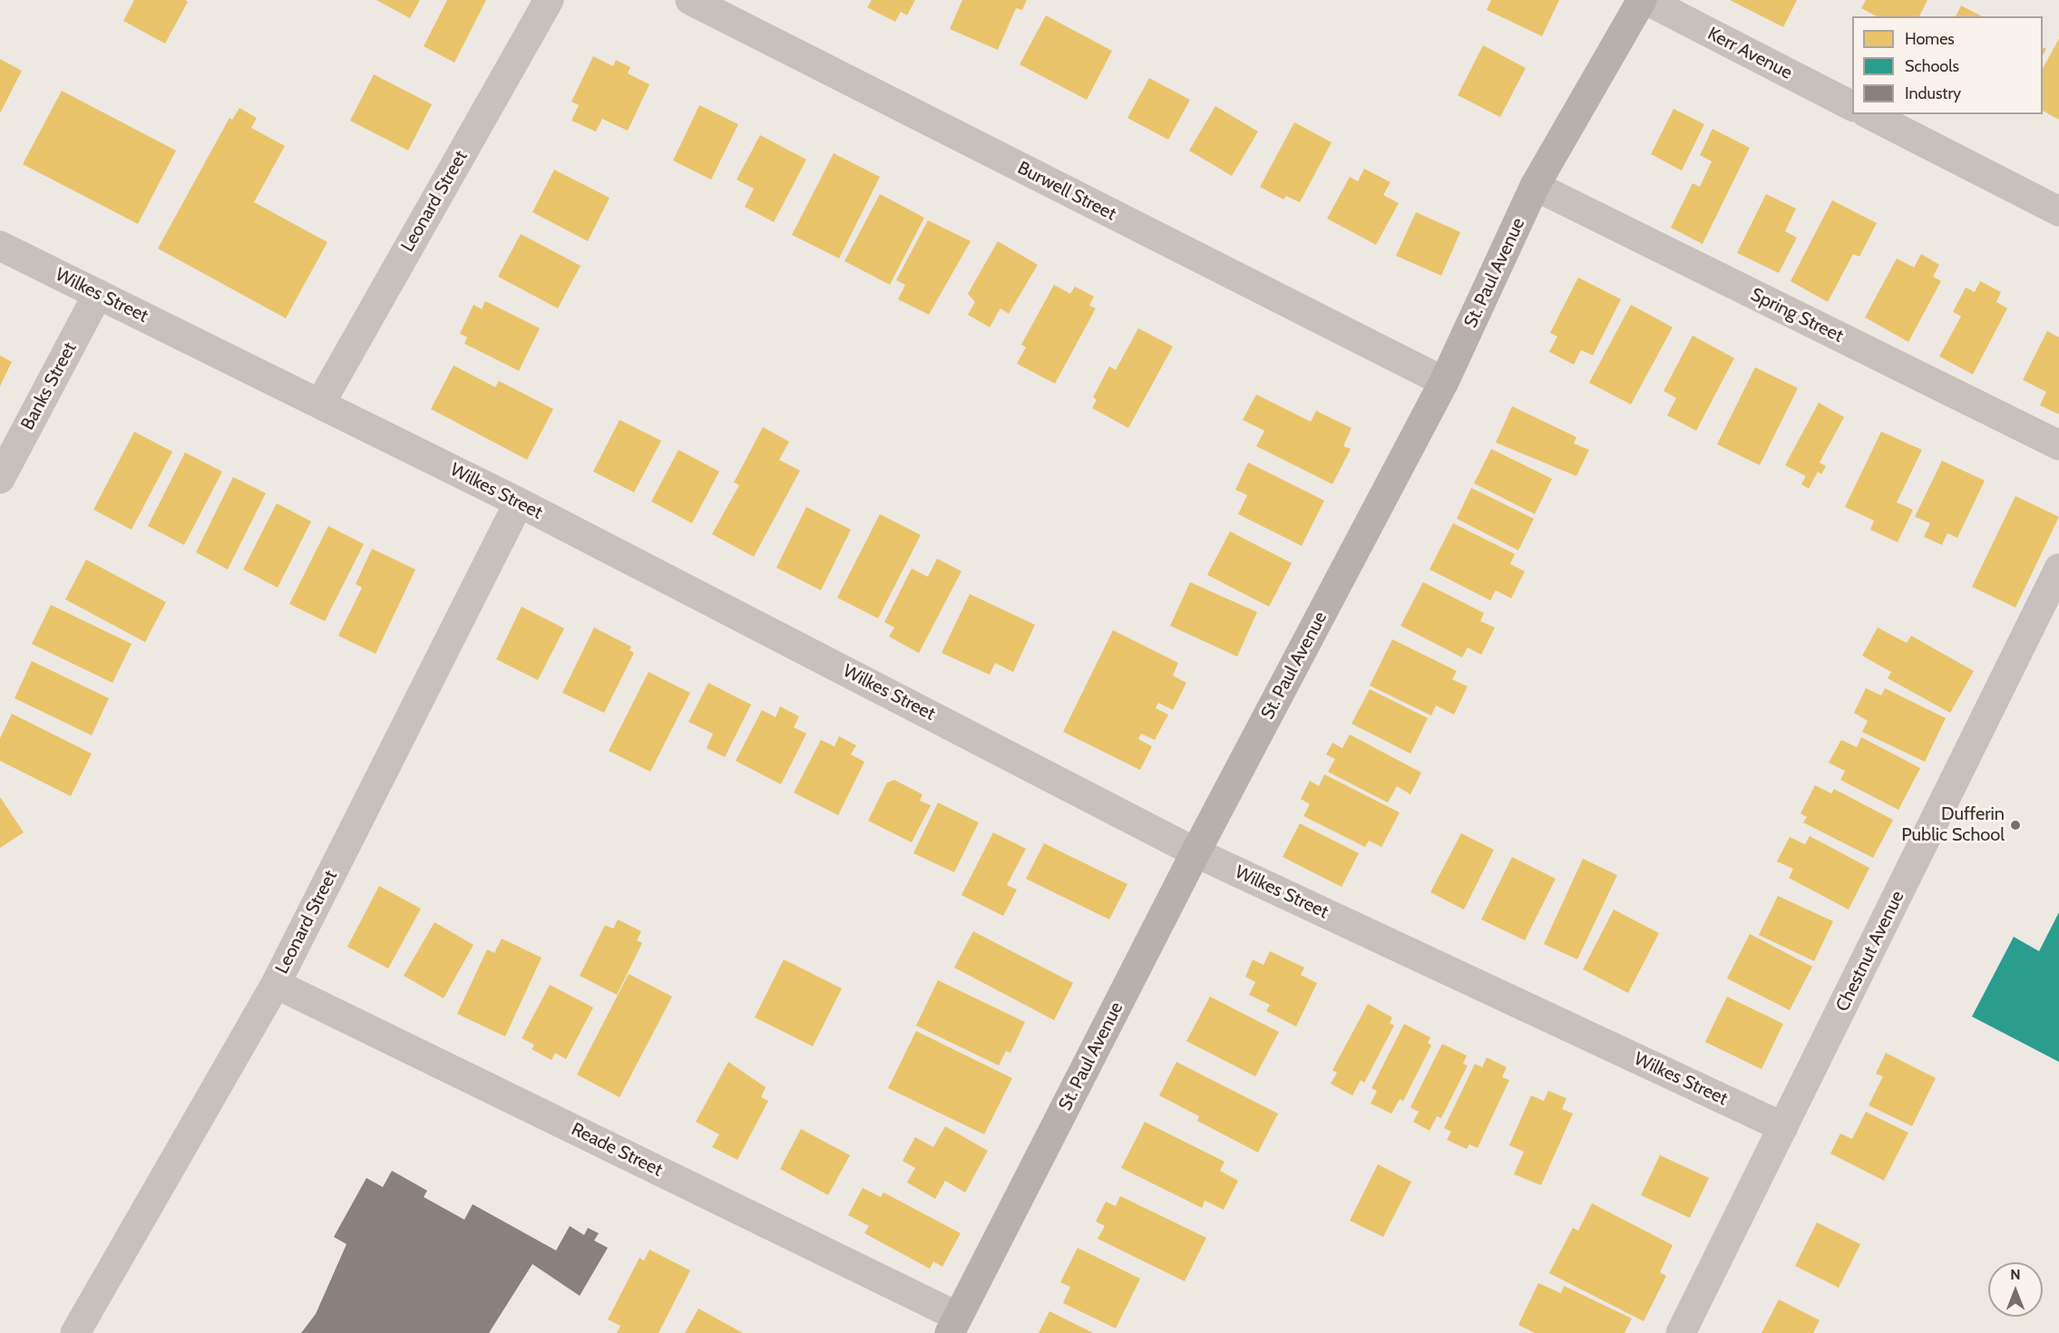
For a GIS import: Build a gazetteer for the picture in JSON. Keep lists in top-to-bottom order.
{
  "streets": {
    "street": [
      "Kerr Avenue",
      "Burwell Street",
      "Leonard Street",
      "St. Paul Avenue",
      "Wilkes Street",
      "Spring Street",
      "Banks Street",
      "Chestnut Avenue",
      "Reade Street"
    ]
  },
  "crossings": [
    ["Burwell Street", "St. Paul Avenue"],
    ["Leonard Street", "Wilkes Street"],
    ["Leonard Street", "Reade Street"],
    ["St. Paul Avenue", "Wilkes Street"],
    ["St. Paul Avenue", "Spring Street"],
    ["St. Paul Avenue", "Reade Street"],
    ["Wilkes Street", "Banks Street"],
    ["Wilkes Street", "Chestnut Avenue"]
  ],
  "places": ["Dufferin Public School"],
  "legend": ["Homes", "Schools", "Industry"],
  "north": "top"
}
